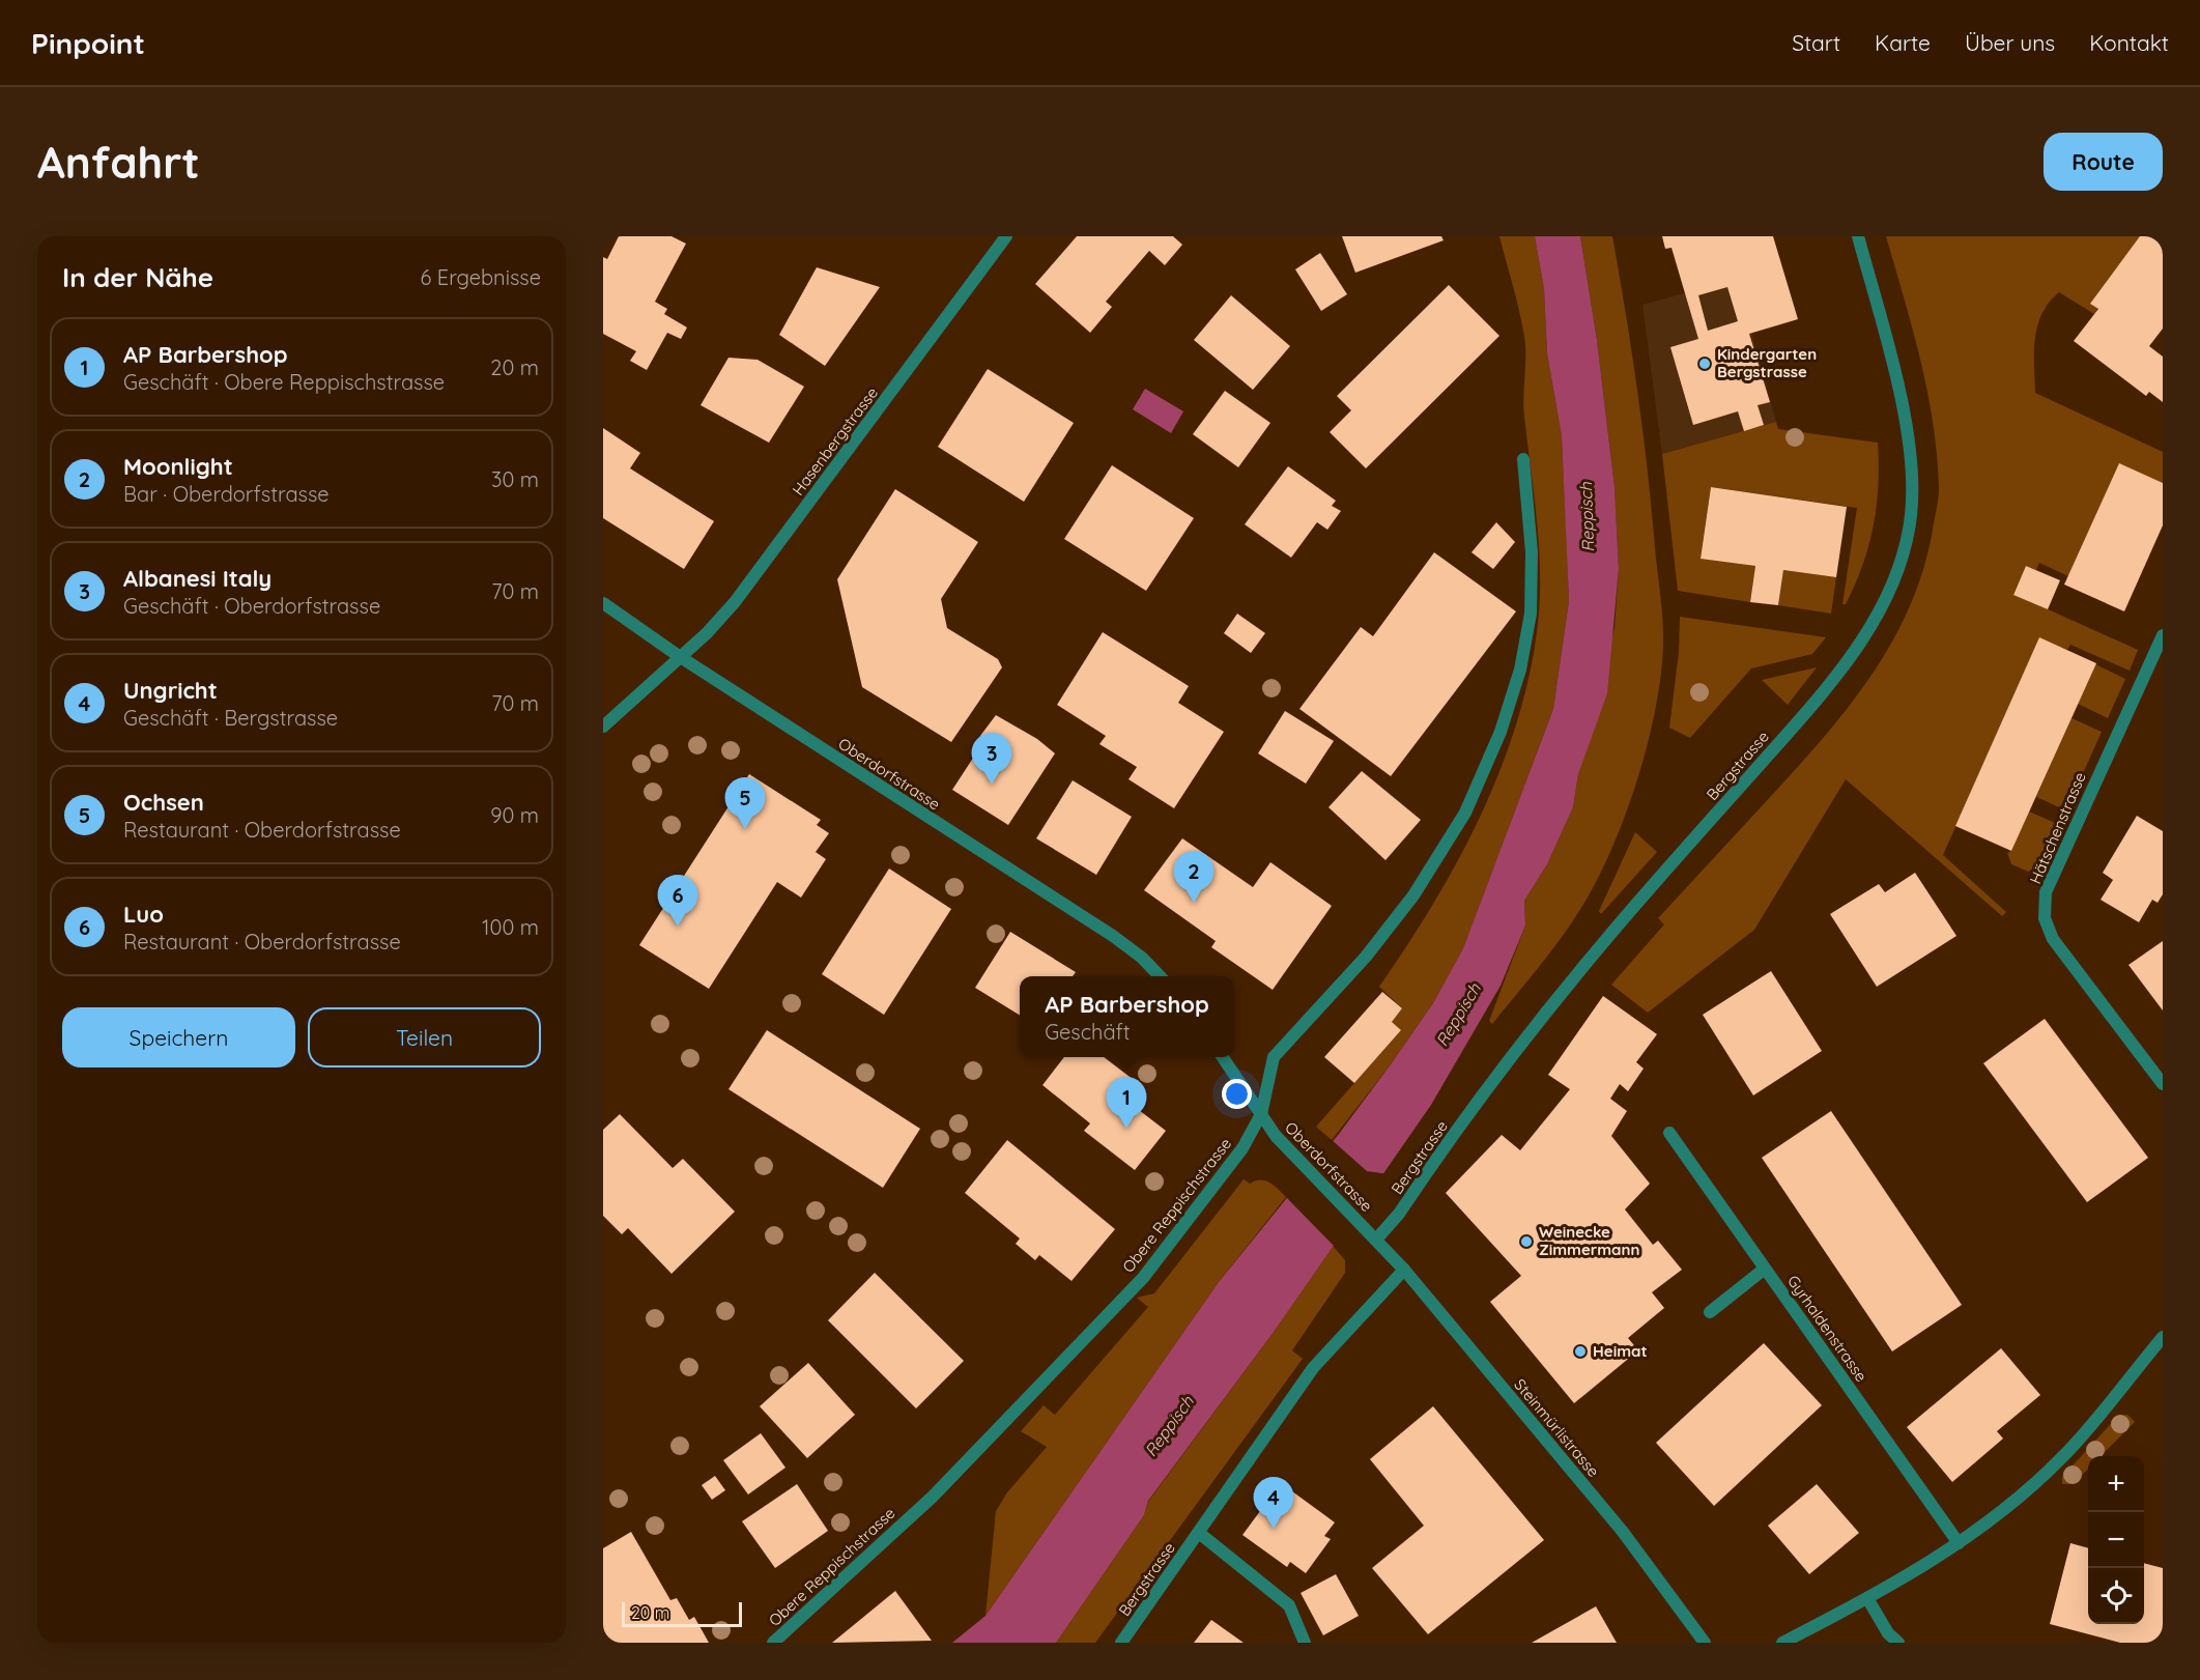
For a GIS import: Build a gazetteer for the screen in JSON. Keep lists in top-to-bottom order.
{
  "streets": {
    "street": [
      "Hasenbergstrasse",
      "Bergstrasse",
      "Oberdorfstrasse",
      "Hätschenstrasse",
      "Obere Reppischstrasse",
      "Gyrhaldenstrasse",
      "Steinmürlistrasse"
    ]
  },
  "crossings": [
    ["Hasenbergstrasse", "Oberdorfstrasse"],
    ["Bergstrasse", "Oberdorfstrasse"],
    ["Bergstrasse", "Steinmürlistrasse"],
    ["Oberdorfstrasse", "Obere Reppischstrasse"],
    ["Oberdorfstrasse", "Steinmürlistrasse"]
  ],
  "water": ["Reppisch"],
  "places": ["Kindergarten Bergstrasse", "Weinecke Zimmermann", "Heimat"],
  "scale_bar": "20 m",
  "page": {
    "header": "Pinpoint",
    "nav": [
      "Start",
      "Karte",
      "Über uns",
      "Kontakt"
    ],
    "buttons": [
      "Route",
      ["Speichern", "Teilen"]
    ],
    "title": "Anfahrt",
    "heading": ["In der Nähe", "6 Ergebnisse"],
    "list": [
      {
        "mark": "1",
        "name": "AP Barbershop",
        "note": "Geschäft · Obere Reppischstrasse",
        "value": "20 m"
      },
      {
        "mark": "2",
        "name": "Moonlight",
        "note": "Bar · Oberdorfstrasse",
        "value": "30 m"
      },
      {
        "mark": "3",
        "name": "Albanesi Italy",
        "note": "Geschäft · Oberdorfstrasse",
        "value": "70 m"
      },
      {
        "mark": "4",
        "name": "Ungricht",
        "note": "Geschäft · Bergstrasse",
        "value": "70 m"
      },
      {
        "mark": "5",
        "name": "Ochsen",
        "note": "Restaurant · Oberdorfstrasse",
        "value": "90 m"
      },
      {
        "mark": "6",
        "name": "Luo",
        "note": "Restaurant · Oberdorfstrasse",
        "value": "100 m"
      }
    ],
    "pins": [
      "3",
      "5",
      "2",
      "6",
      "1",
      "4"
    ],
    "popup": ["AP Barbershop", "Geschäft"],
    "map_buttons": ["+", "−"],
    "scale": "20 m"
  }
}
